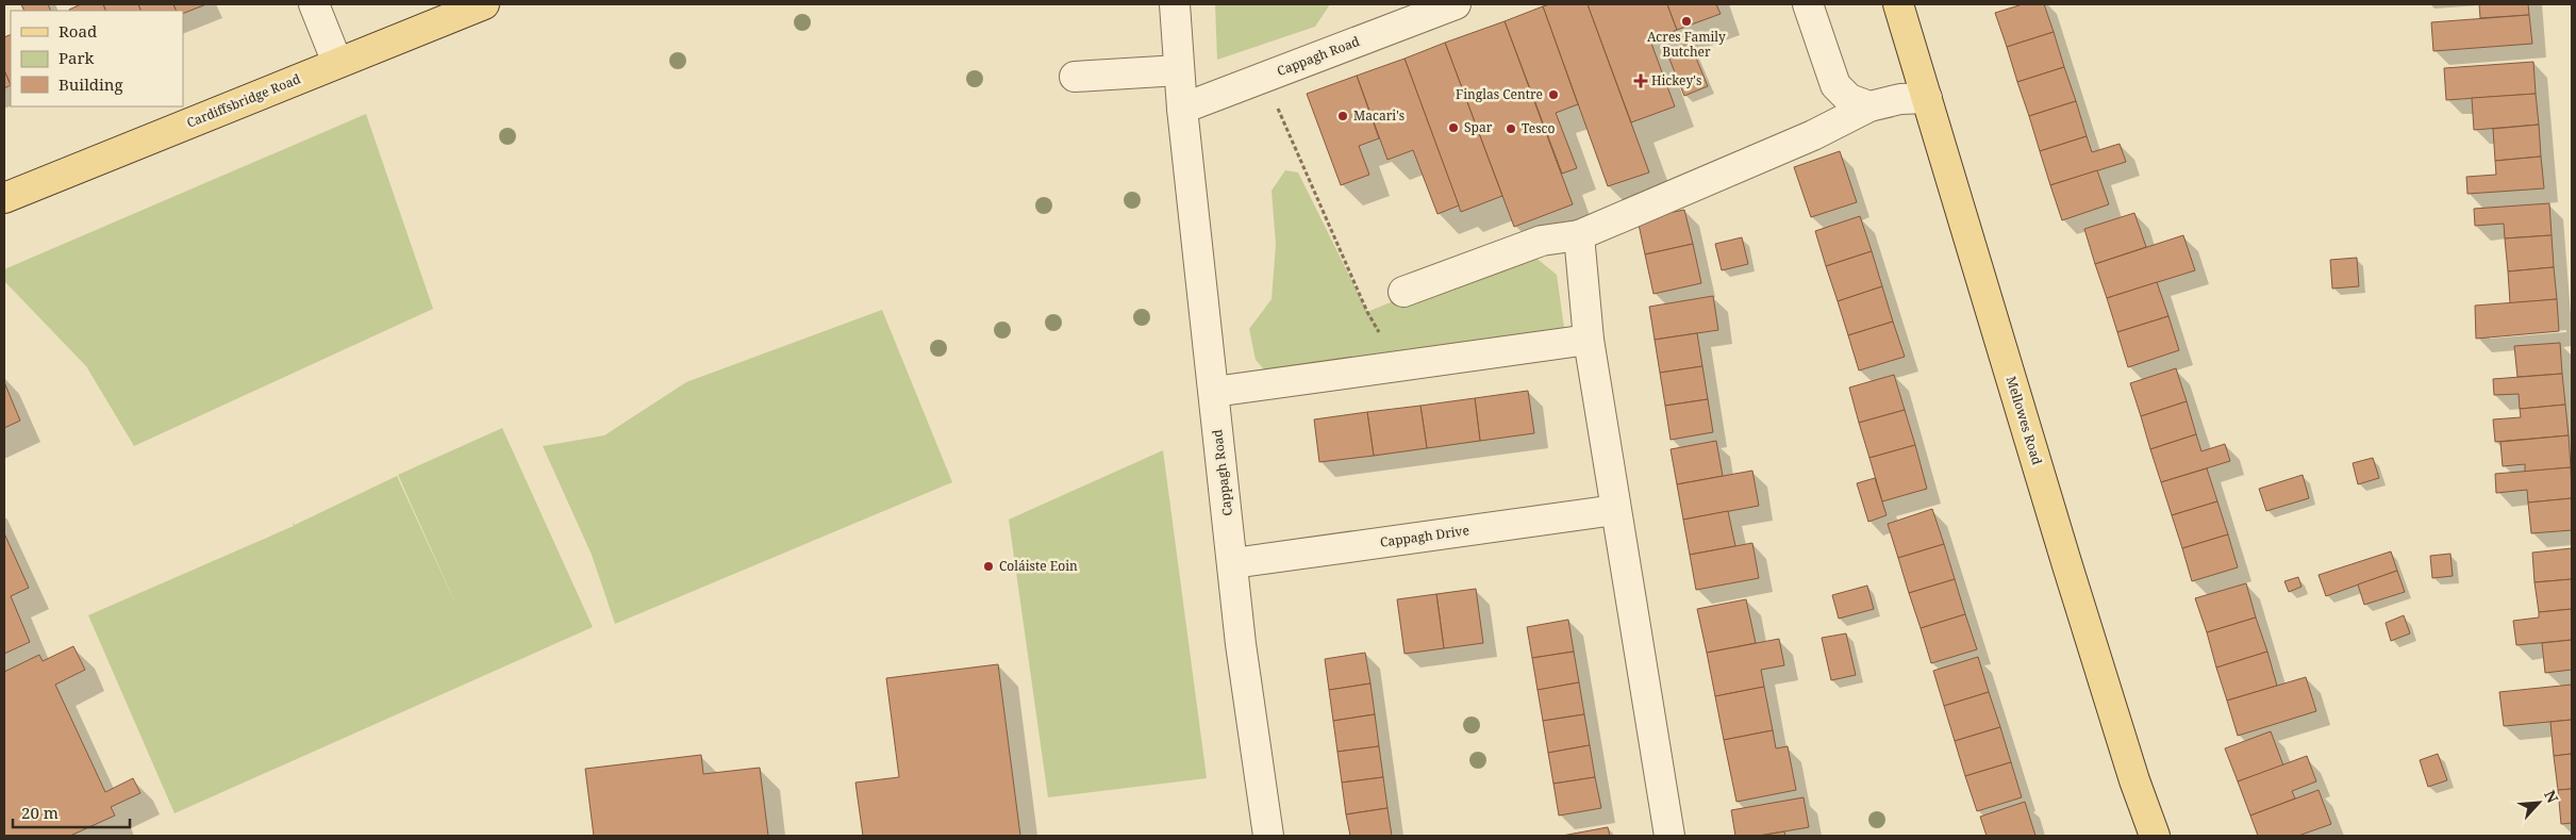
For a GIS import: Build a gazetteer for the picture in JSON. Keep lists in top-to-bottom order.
{
  "streets": {
    "main road": ["Cardiffsbridge Road", "Mellowes Road"],
    "street": ["Cappagh Road", "Cappagh Drive"]
  },
  "crossings": [
    ["Cappagh Road", "Cappagh Drive"]
  ],
  "places": {
    "other": [
      "Acres Family Butcher",
      "Finglas Centre",
      "Macari's",
      "Spar",
      "Tesco",
      "Coláiste Eoin"
    ],
    "health": ["Hickey's"]
  },
  "legend": ["Road", "Park", "Building"],
  "scale_bar": "20 m",
  "north": "top right"
}
